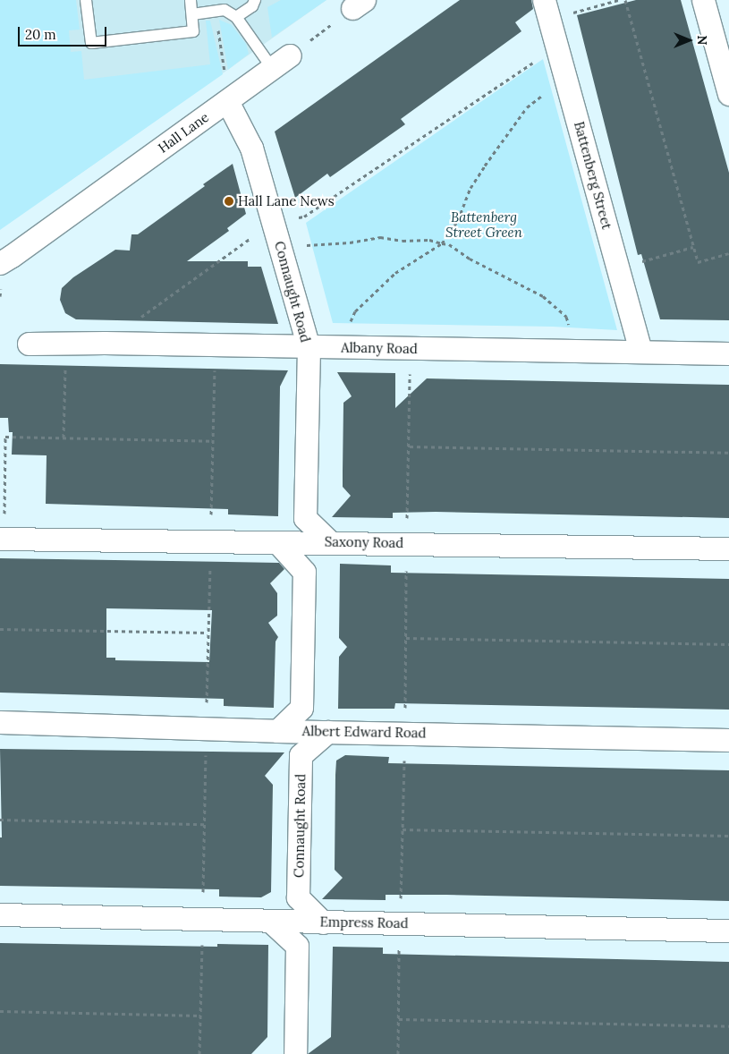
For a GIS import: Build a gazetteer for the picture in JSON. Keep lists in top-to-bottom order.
{
  "streets": {
    "street": [
      "Hall Lane",
      "Battenberg Street",
      "Connaught Road",
      "Albany Road",
      "Saxony Road",
      "Albert Edward Road",
      "Empress Road"
    ]
  },
  "crossings": [
    ["Hall Lane", "Connaught Road"],
    ["Battenberg Street", "Albany Road"],
    ["Connaught Road", "Albany Road"],
    ["Connaught Road", "Saxony Road"],
    ["Connaught Road", "Albert Edward Road"],
    ["Connaught Road", "Empress Road"]
  ],
  "parks": ["Battenberg Street Green"],
  "places": ["Hall Lane News"],
  "scale_bar": "20 m",
  "north": "right"
}
